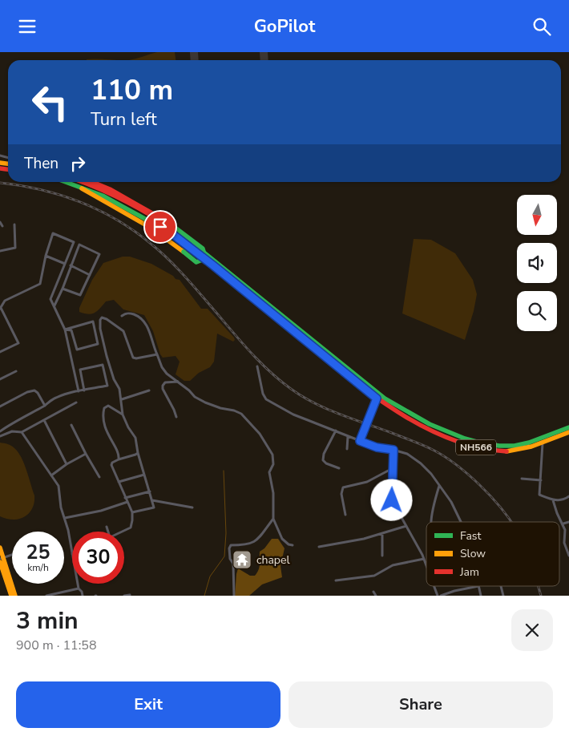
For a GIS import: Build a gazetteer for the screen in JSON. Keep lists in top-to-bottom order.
{
  "streets": {
    "highway": ["NH566"]
  },
  "places": {
    "temple": ["chapel"]
  },
  "legend": ["Fast", "Slow", "Jam"],
  "north": "bottom",
  "page": {
    "header": "GoPilot",
    "turn": ["110 m", "Turn left"],
    "then": "Then",
    "speed": "25 km/h",
    "limit": "30",
    "heading": ["3 min", "900 m · 11:58"],
    "buttons": ["Exit", "Share"]
  }
}
